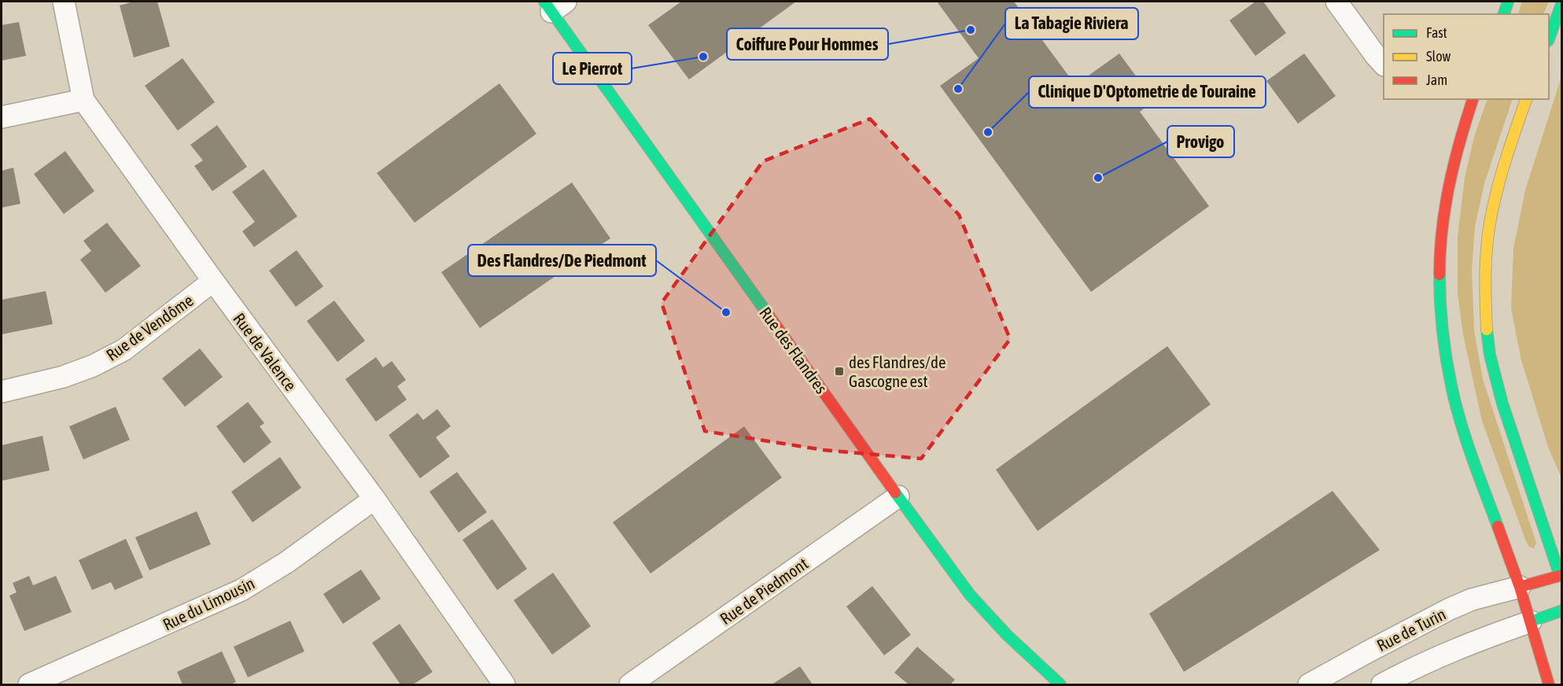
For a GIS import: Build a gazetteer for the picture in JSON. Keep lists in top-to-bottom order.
{
  "streets": {
    "main road": ["Rue des Flandres"],
    "street": [
      "Rue de Vendôme",
      "Rue de Valence",
      "Rue de Piedmont",
      "Rue du Limousin",
      "Rue de Turin"
    ]
  },
  "crossings": [
    ["Rue de Vendôme", "Rue de Valence"],
    ["Rue des Flandres", "Rue de Piedmont"],
    ["Rue de Valence", "Rue du Limousin"]
  ],
  "places": {
    "other": [
      "Coiffure Pour Hommes",
      "Le Pierrot",
      "La Tabagie Riviera",
      "Clinique D'Optometrie de Touraine",
      "Provigo",
      "Des Flandres/De Piedmont"
    ],
    "transit": ["des Flandres/de Gascogne est"]
  },
  "legend": ["Fast", "Slow", "Jam"]
}
